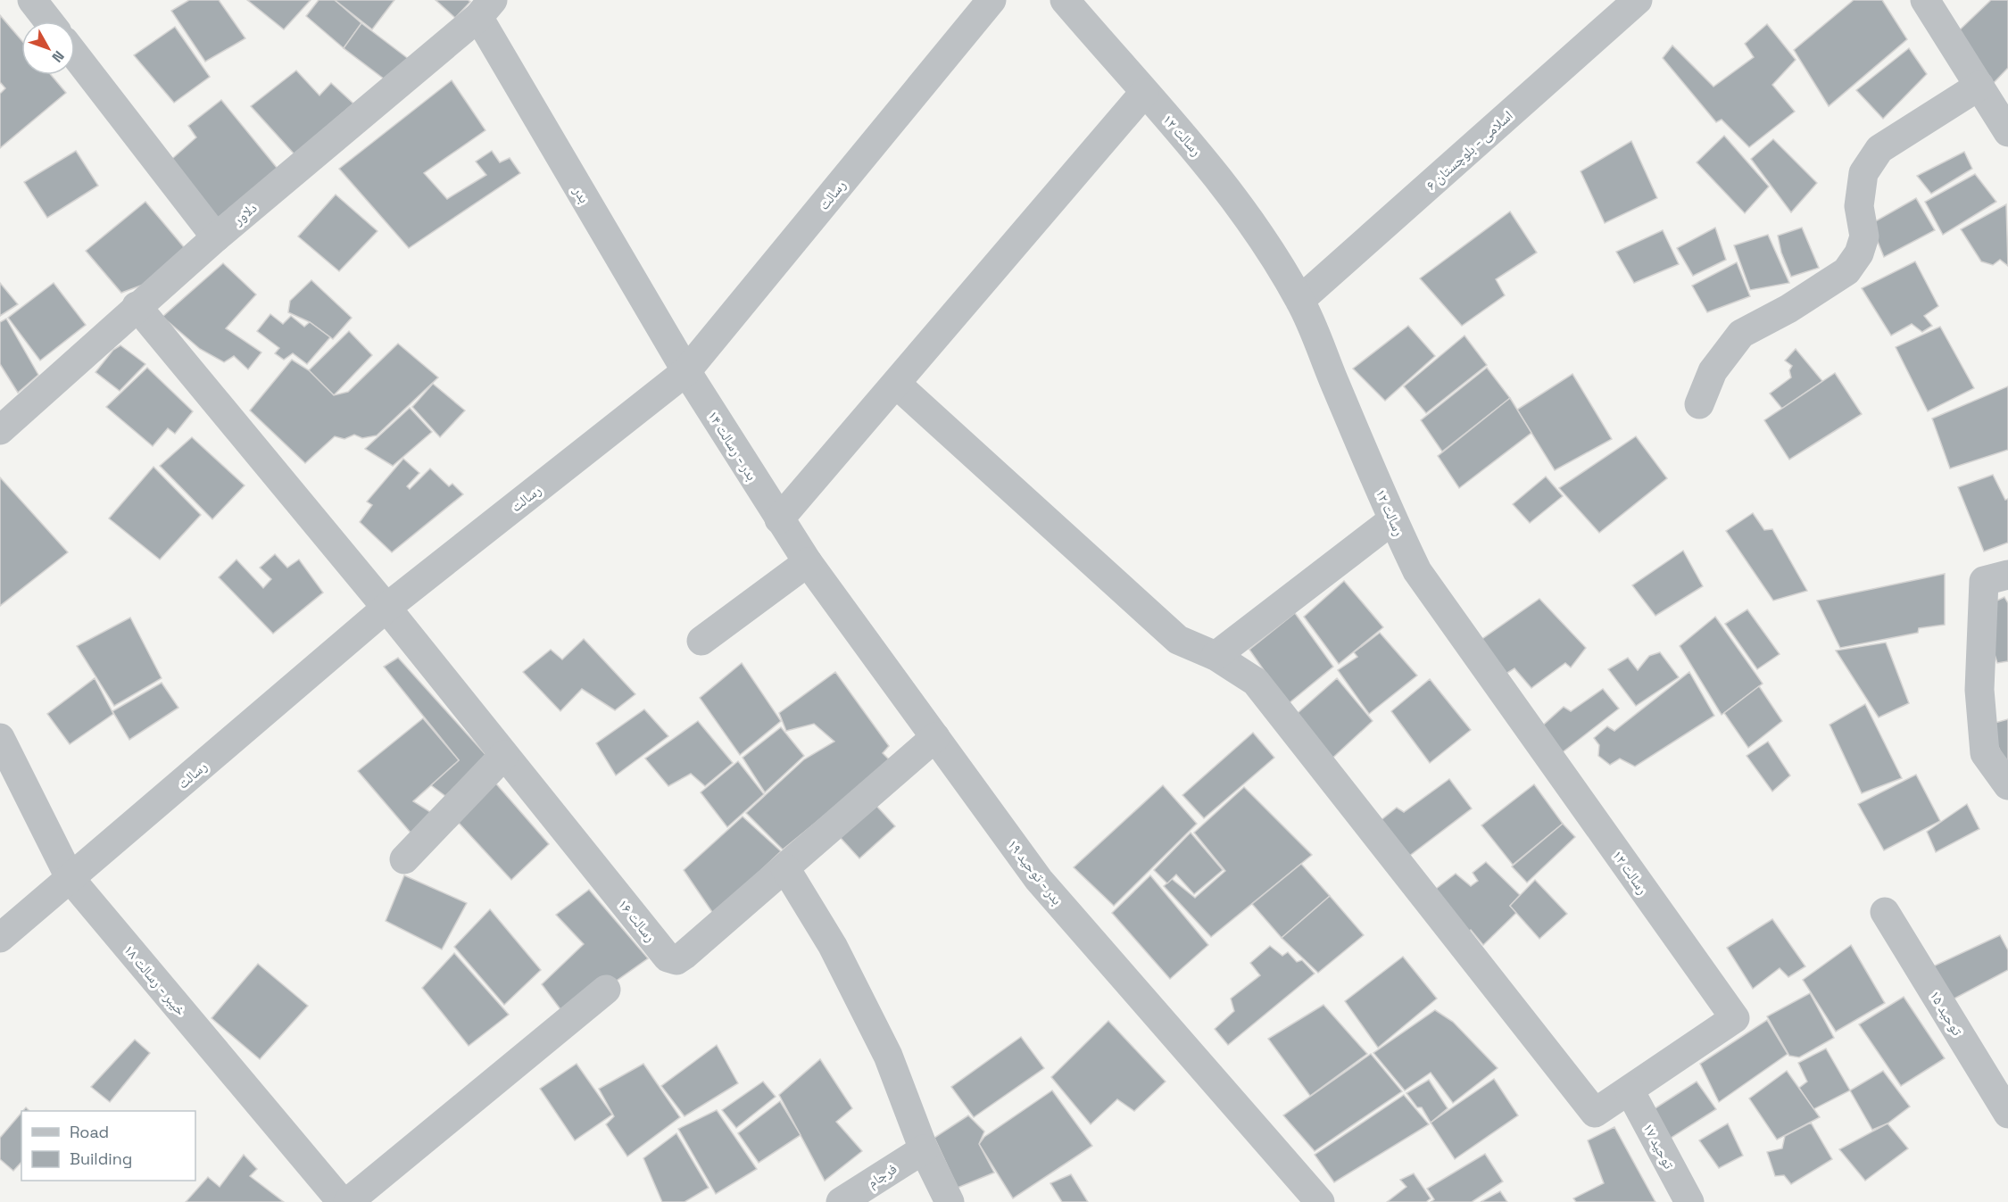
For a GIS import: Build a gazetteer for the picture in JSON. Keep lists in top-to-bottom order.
{
  "streets": {
    "street": [
      "رسالت ۱۲",
      "اسلامی - بلوچستان ۶",
      "بدر",
      "رسالت",
      "دلاور",
      "بدر - رسالت ۱۴",
      "بدر - توحید ۱۹",
      "رسالت ۱۶",
      "خیبر - رسالت ۱۸",
      "توحید ۱۵",
      "توحید ۱۷",
      "فرجام"
    ]
  },
  "crossings": [
    ["رسالت ۱۲", "اسلامی - بلوچستان ۶"],
    ["رسالت ۱۲", "توحید ۱۷"],
    ["بدر", "رسالت"],
    ["بدر", "دلاور"],
    ["بدر", "بدر - رسالت ۱۴"],
    ["رسالت", "بدر - رسالت ۱۴"],
    ["رسالت", "رسالت ۱۶"],
    ["رسالت", "خیبر - رسالت ۱۸"],
    ["دلاور", "رسالت ۱۶"],
    ["بدر - رسالت ۱۴", "بدر - توحید ۱۹"],
    ["بدر - توحید ۱۹", "رسالت ۱۶"]
  ],
  "legend": ["Road", "Building"],
  "north": "bottom right"
}
